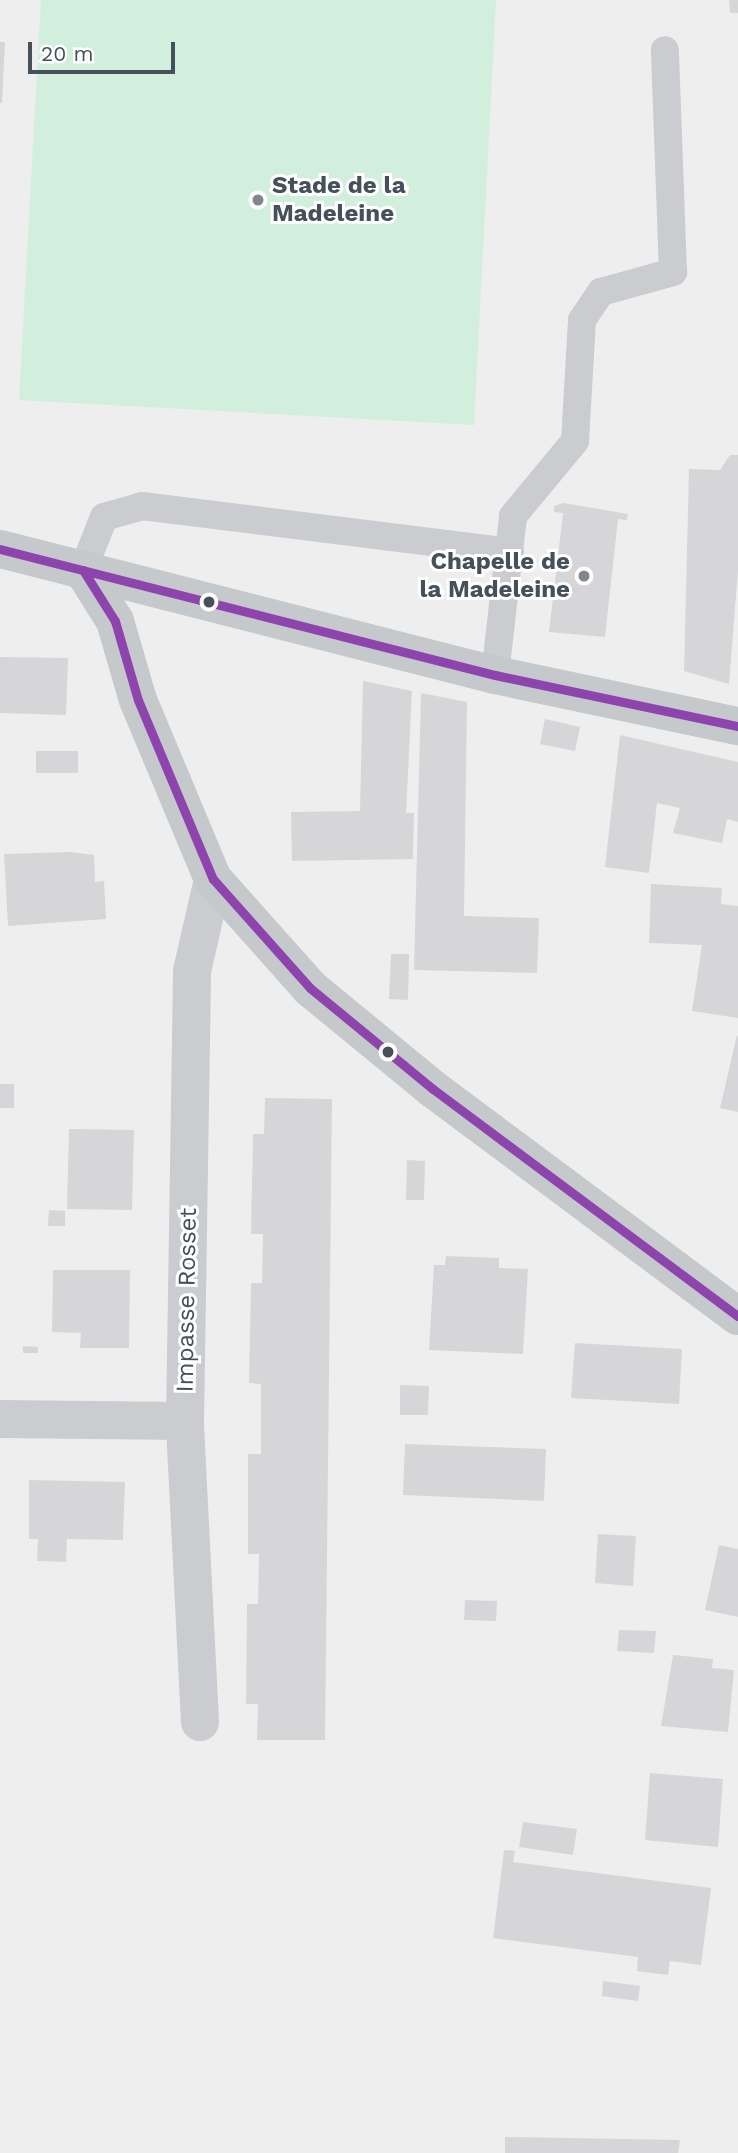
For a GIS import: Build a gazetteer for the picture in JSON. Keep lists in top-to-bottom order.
{
  "streets": {
    "street": ["Impasse Rosset"]
  },
  "places": ["Stade de la Madeleine", "Chapelle de la Madeleine"],
  "scale_bar": "20 m"
}
